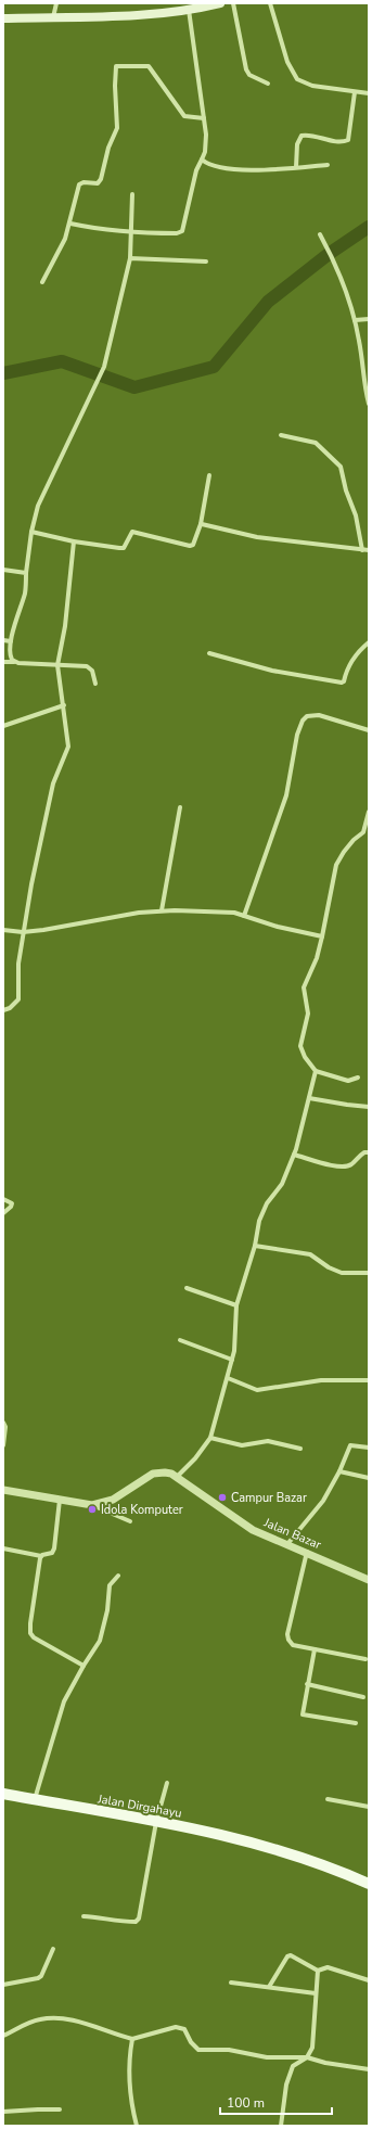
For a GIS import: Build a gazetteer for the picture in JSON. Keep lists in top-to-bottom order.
{
  "streets": {
    "main road": ["Jalan Dirgahayu"],
    "street": ["Jalan Bazar"]
  },
  "places": ["Campur Bazar", "Idola Komputer"],
  "scale_bar": "100 m"
}
